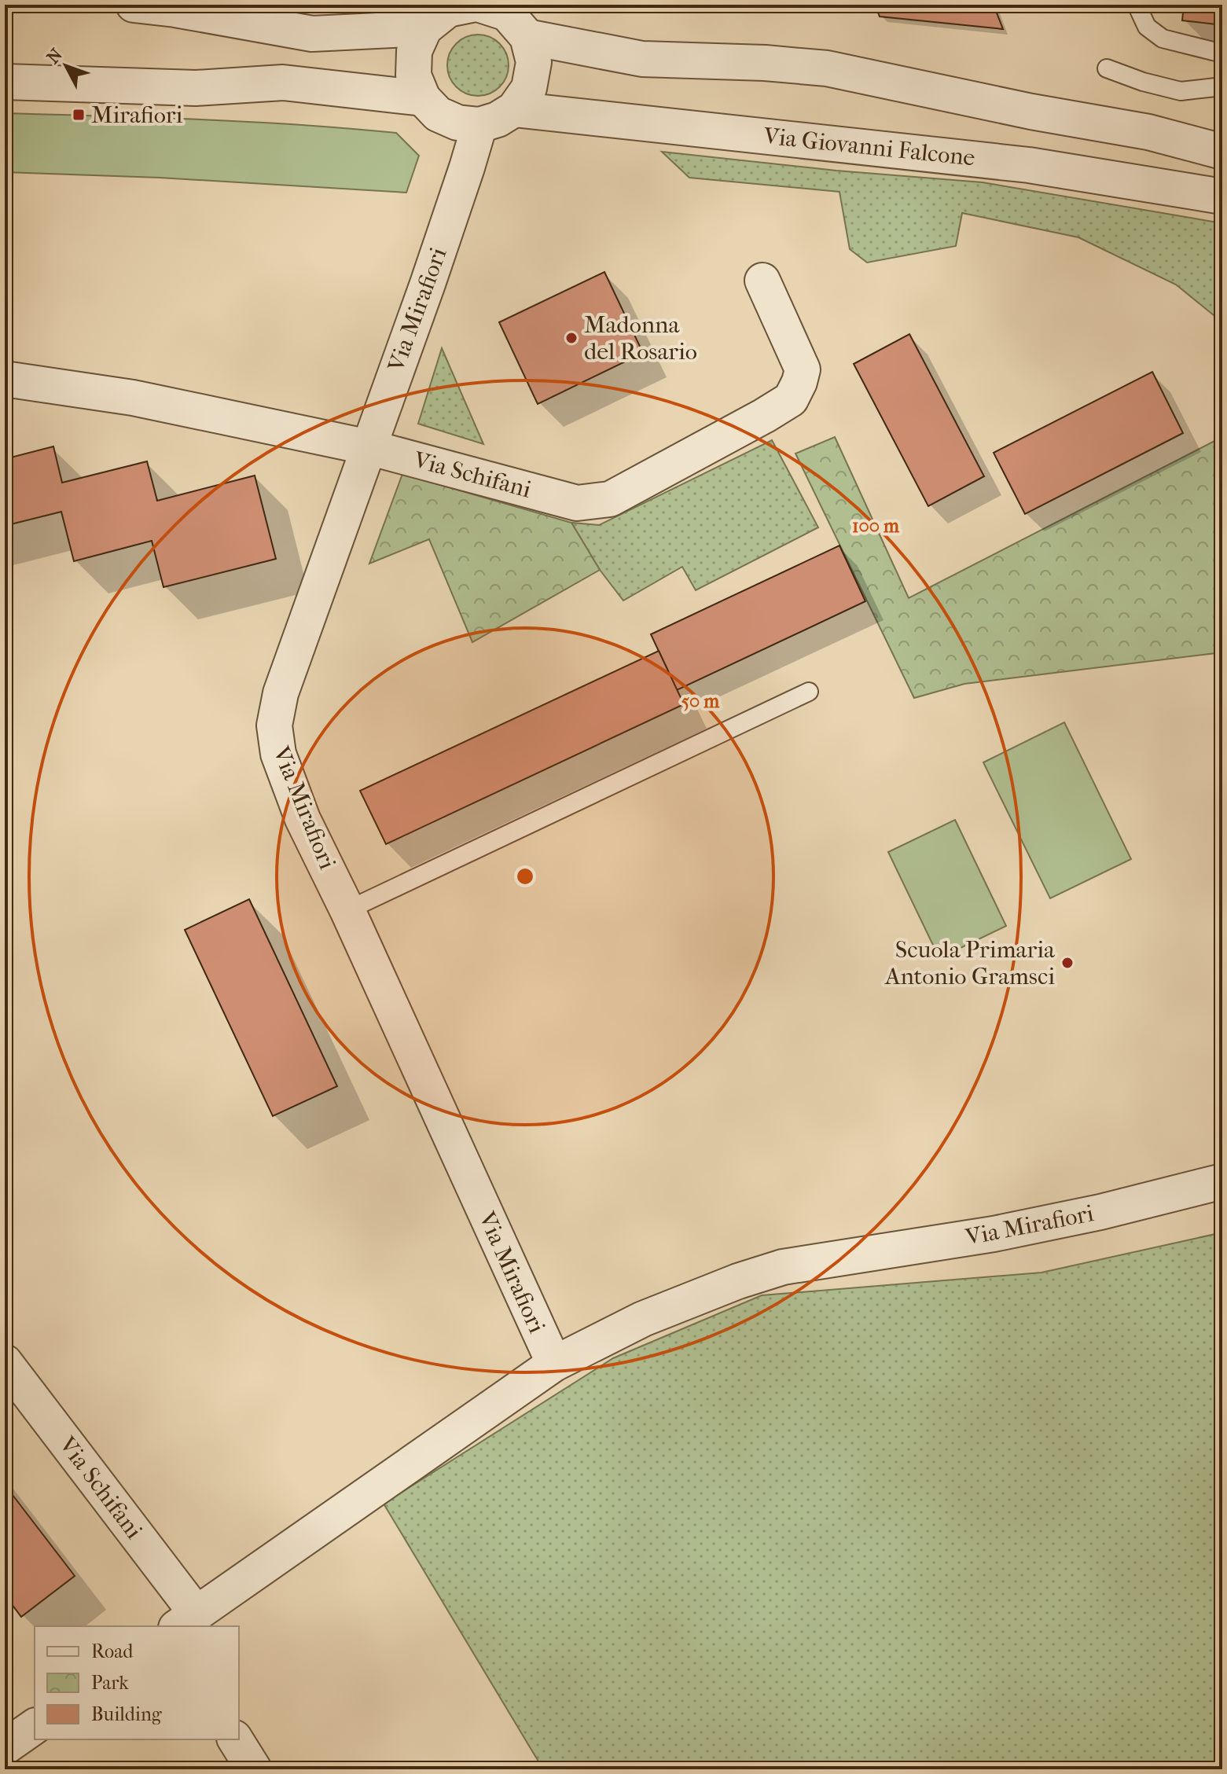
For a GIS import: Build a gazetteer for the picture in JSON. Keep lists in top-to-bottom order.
{
  "streets": {
    "street": ["Via Giovanni Falcone", "Via Mirafiori", "Via Schifani"]
  },
  "crossings": [
    ["Via Mirafiori", "Via Schifani"]
  ],
  "places": {
    "transit": ["Mirafiori"],
    "other": ["Madonna del Rosario", "Scuola Primaria Antonio Gramsci"]
  },
  "legend": ["Road", "Park", "Building"],
  "north": "top left",
  "rings": ["100 m", "50 m"]
}
